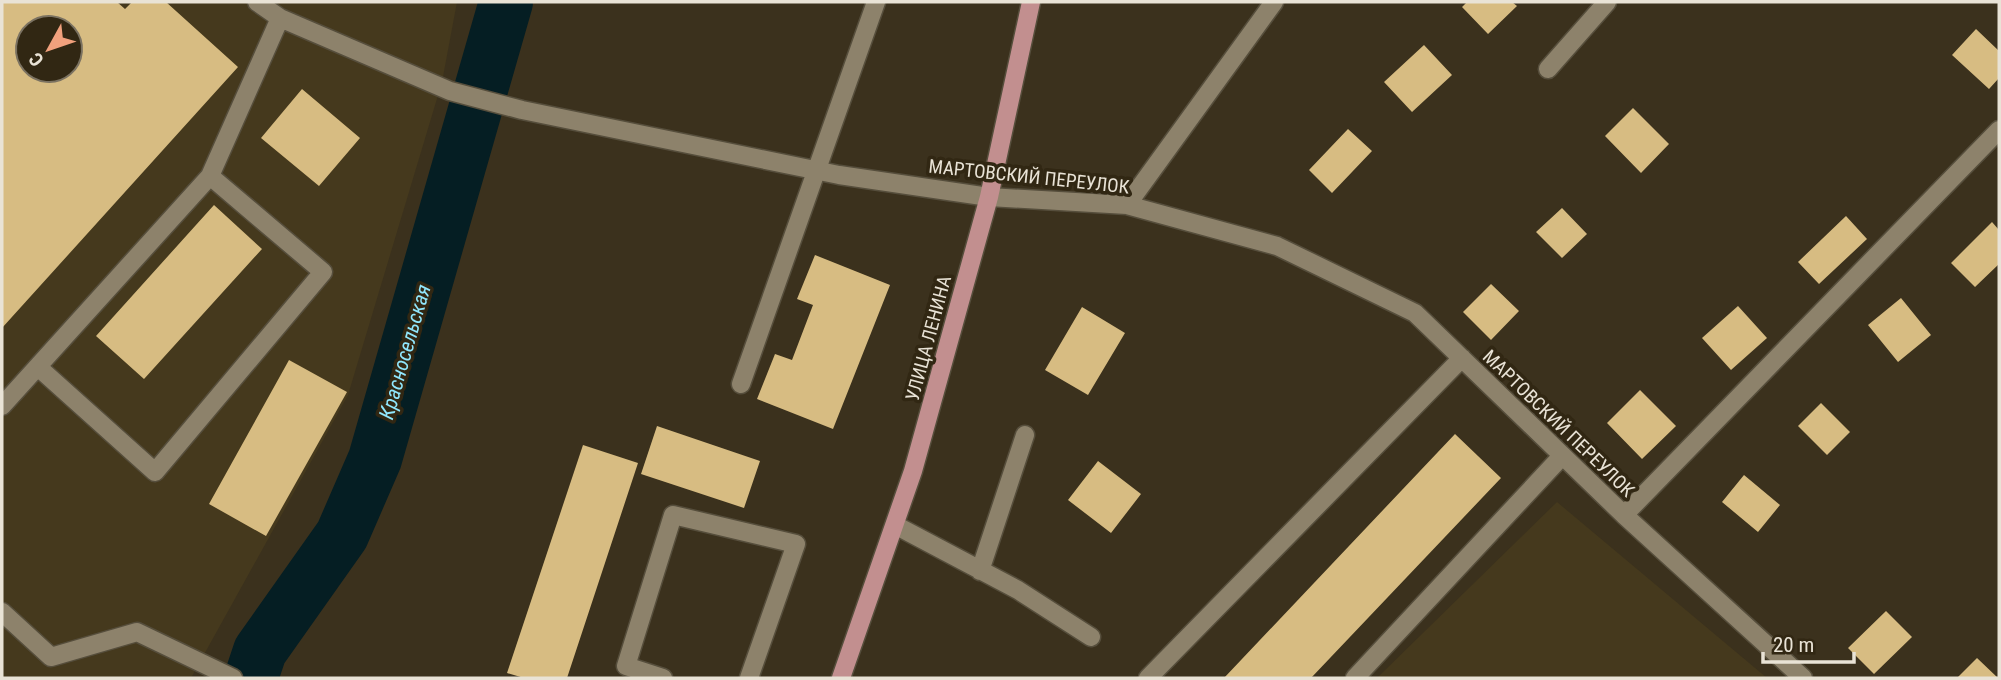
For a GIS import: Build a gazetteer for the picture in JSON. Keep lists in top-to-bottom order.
{
  "streets": {
    "main road": ["УЛИЦА ЛЕНИНА"],
    "street": ["МАРТОВСКИЙ ПЕРЕУЛОК"]
  },
  "crossings": [
    ["МАРТОВСКИЙ ПЕРЕУЛОК", "УЛИЦА ЛЕНИНА"]
  ],
  "water": ["Красносельская"],
  "scale_bar": "20 m",
  "north": "bottom left"
}
